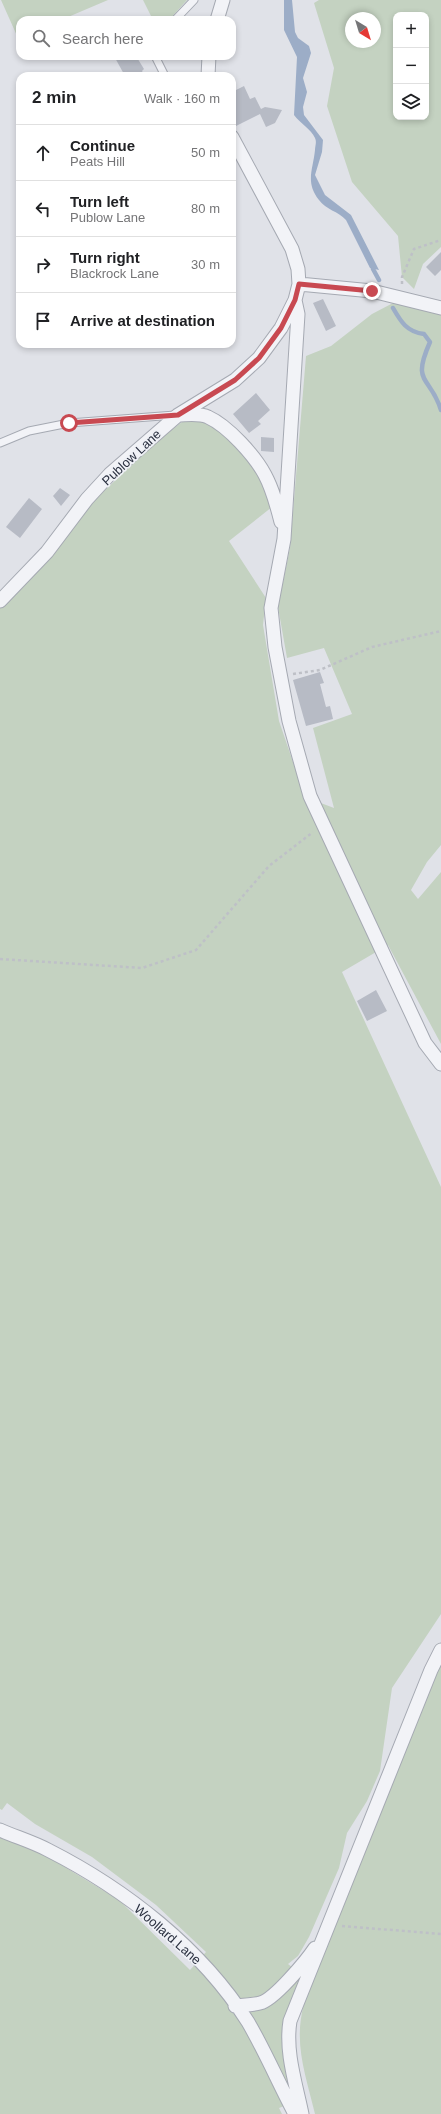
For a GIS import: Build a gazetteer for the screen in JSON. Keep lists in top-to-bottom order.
{
  "streets": {
    "street": ["Publow Lane", "Woollard Lane"]
  },
  "north": "bottom right",
  "page": {
    "map_buttons": ["+", "−"],
    "search": "Search here",
    "heading": ["2 min", "Walk · 160 m"],
    "list": [
      ["Continue", "Peats Hill", "50 m"],
      ["Turn left", "Publow Lane", "80 m"],
      ["Turn right", "Blackrock Lane", "30 m"],
      "Arrive at destination"
    ]
  }
}
